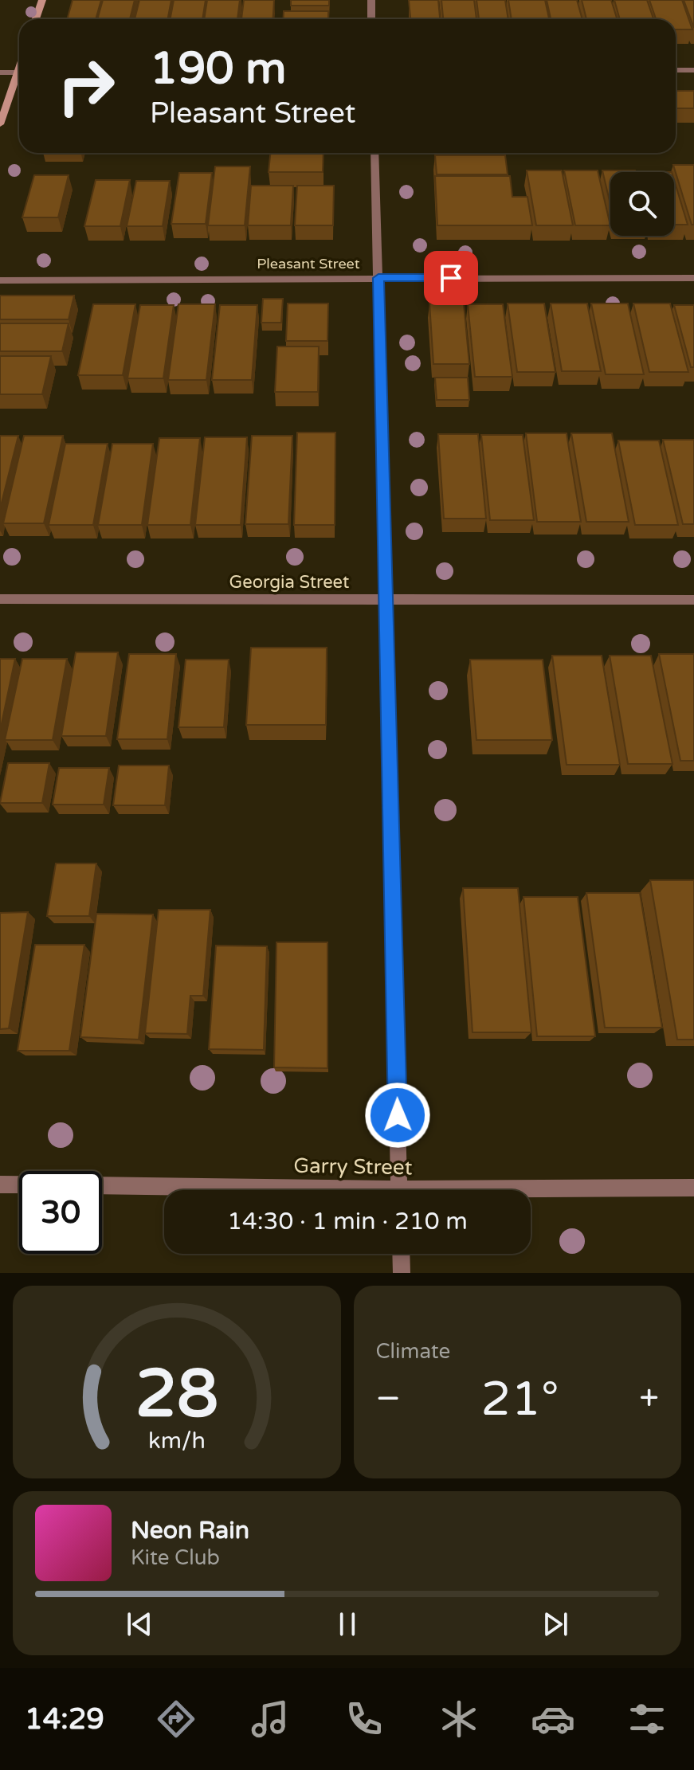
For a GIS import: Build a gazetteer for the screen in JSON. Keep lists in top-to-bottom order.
{
  "streets": {
    "street": ["Pleasant Street", "Georgia Street", "Garry Street"]
  },
  "page": {
    "turn": ["190 m", "Pleasant Street"],
    "limit": "30",
    "trip": "14:30 · 1 min · 210 m",
    "tile": "Climate",
    "heat": ["−", "21°", "+"],
    "song": ["Neon Rain", "Kite Club"],
    "tabs": "14:29",
    "gauge": ["28", "km/h"]
  }
}
